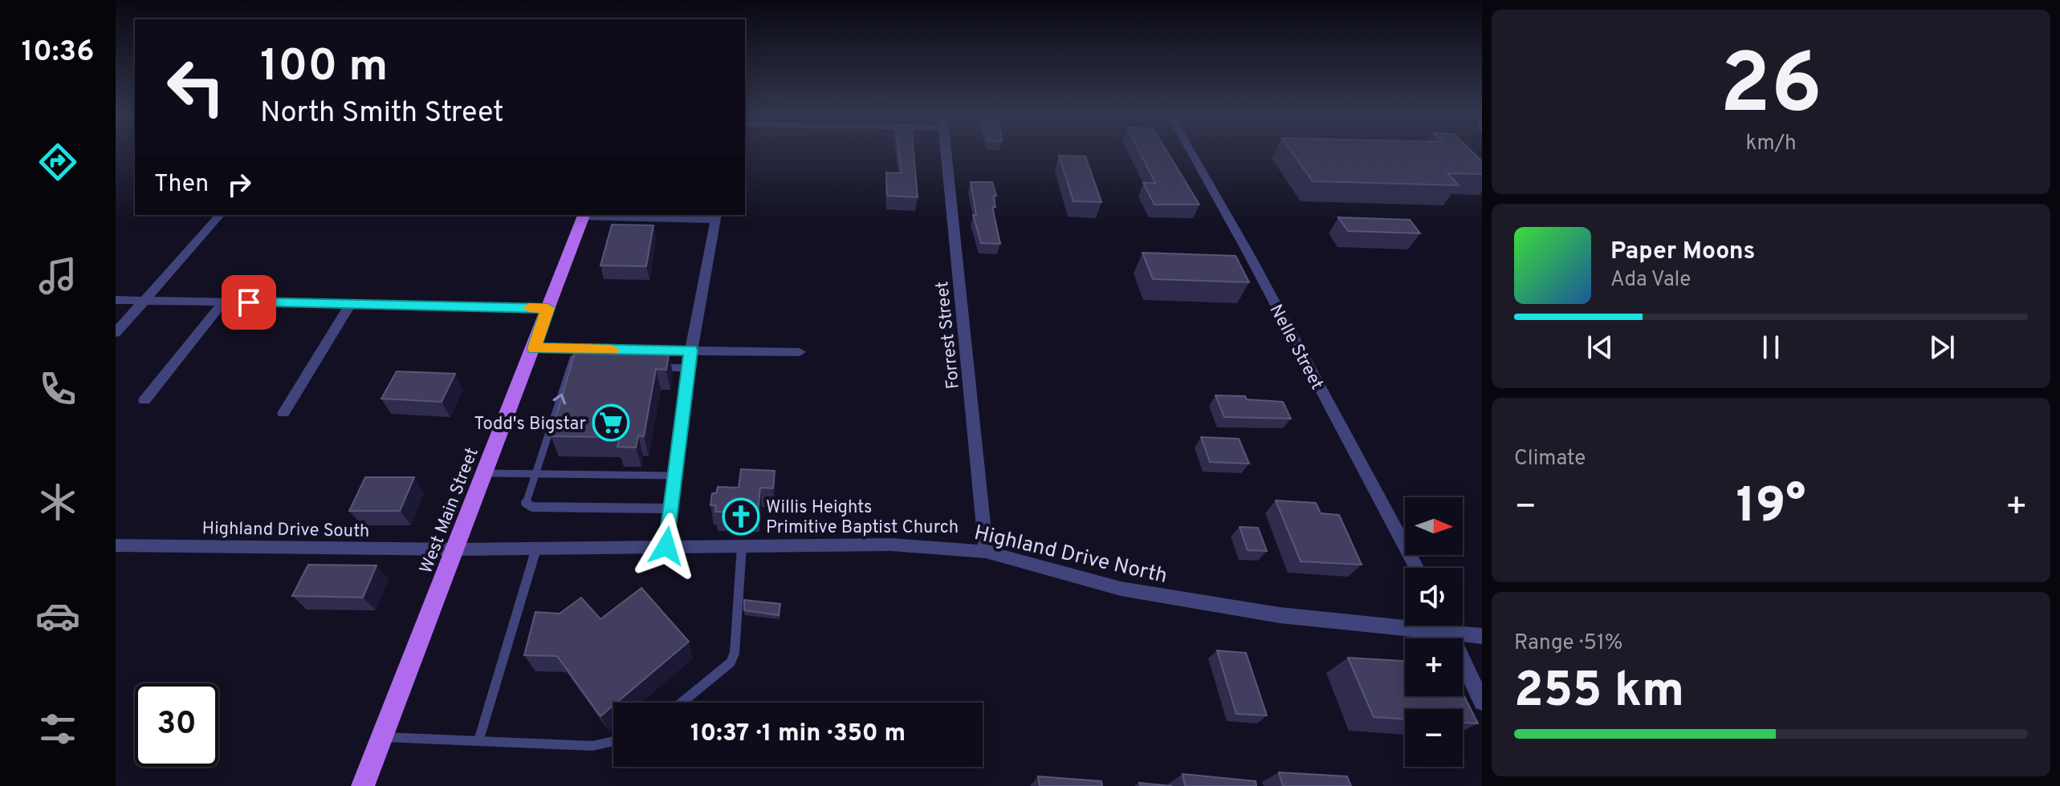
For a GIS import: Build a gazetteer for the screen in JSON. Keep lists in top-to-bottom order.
{
  "streets": {
    "main road": ["West Main Street"],
    "street": [
      "Forrest Street",
      "Nelle Street",
      "Highland Drive South",
      "Highland Drive North"
    ]
  },
  "crossings": [
    ["Forrest Street", "Highland Drive North"],
    ["West Main Street", "Highland Drive South"],
    ["West Main Street", "Highland Drive North"],
    ["Highland Drive South", "Highland Drive North"]
  ],
  "places": {
    "supermarket": ["Todd's Bigstar"],
    "church": ["Willis Heights Primitive Baptist Church"]
  },
  "north": "right",
  "page": {
    "tabs": "10:36",
    "tile": [
      ["26", "km/h"],
      "Climate",
      ["Range · 51%", "255 km"]
    ],
    "turn": ["100 m", "North Smith Street"],
    "then": "Then",
    "song": ["Paper Moons", "Ada Vale"],
    "heat": ["−", "19°", "+"],
    "map_buttons": ["+", "−"],
    "limit": "30",
    "trip": "10:37 · 1 min · 350 m"
  }
}
